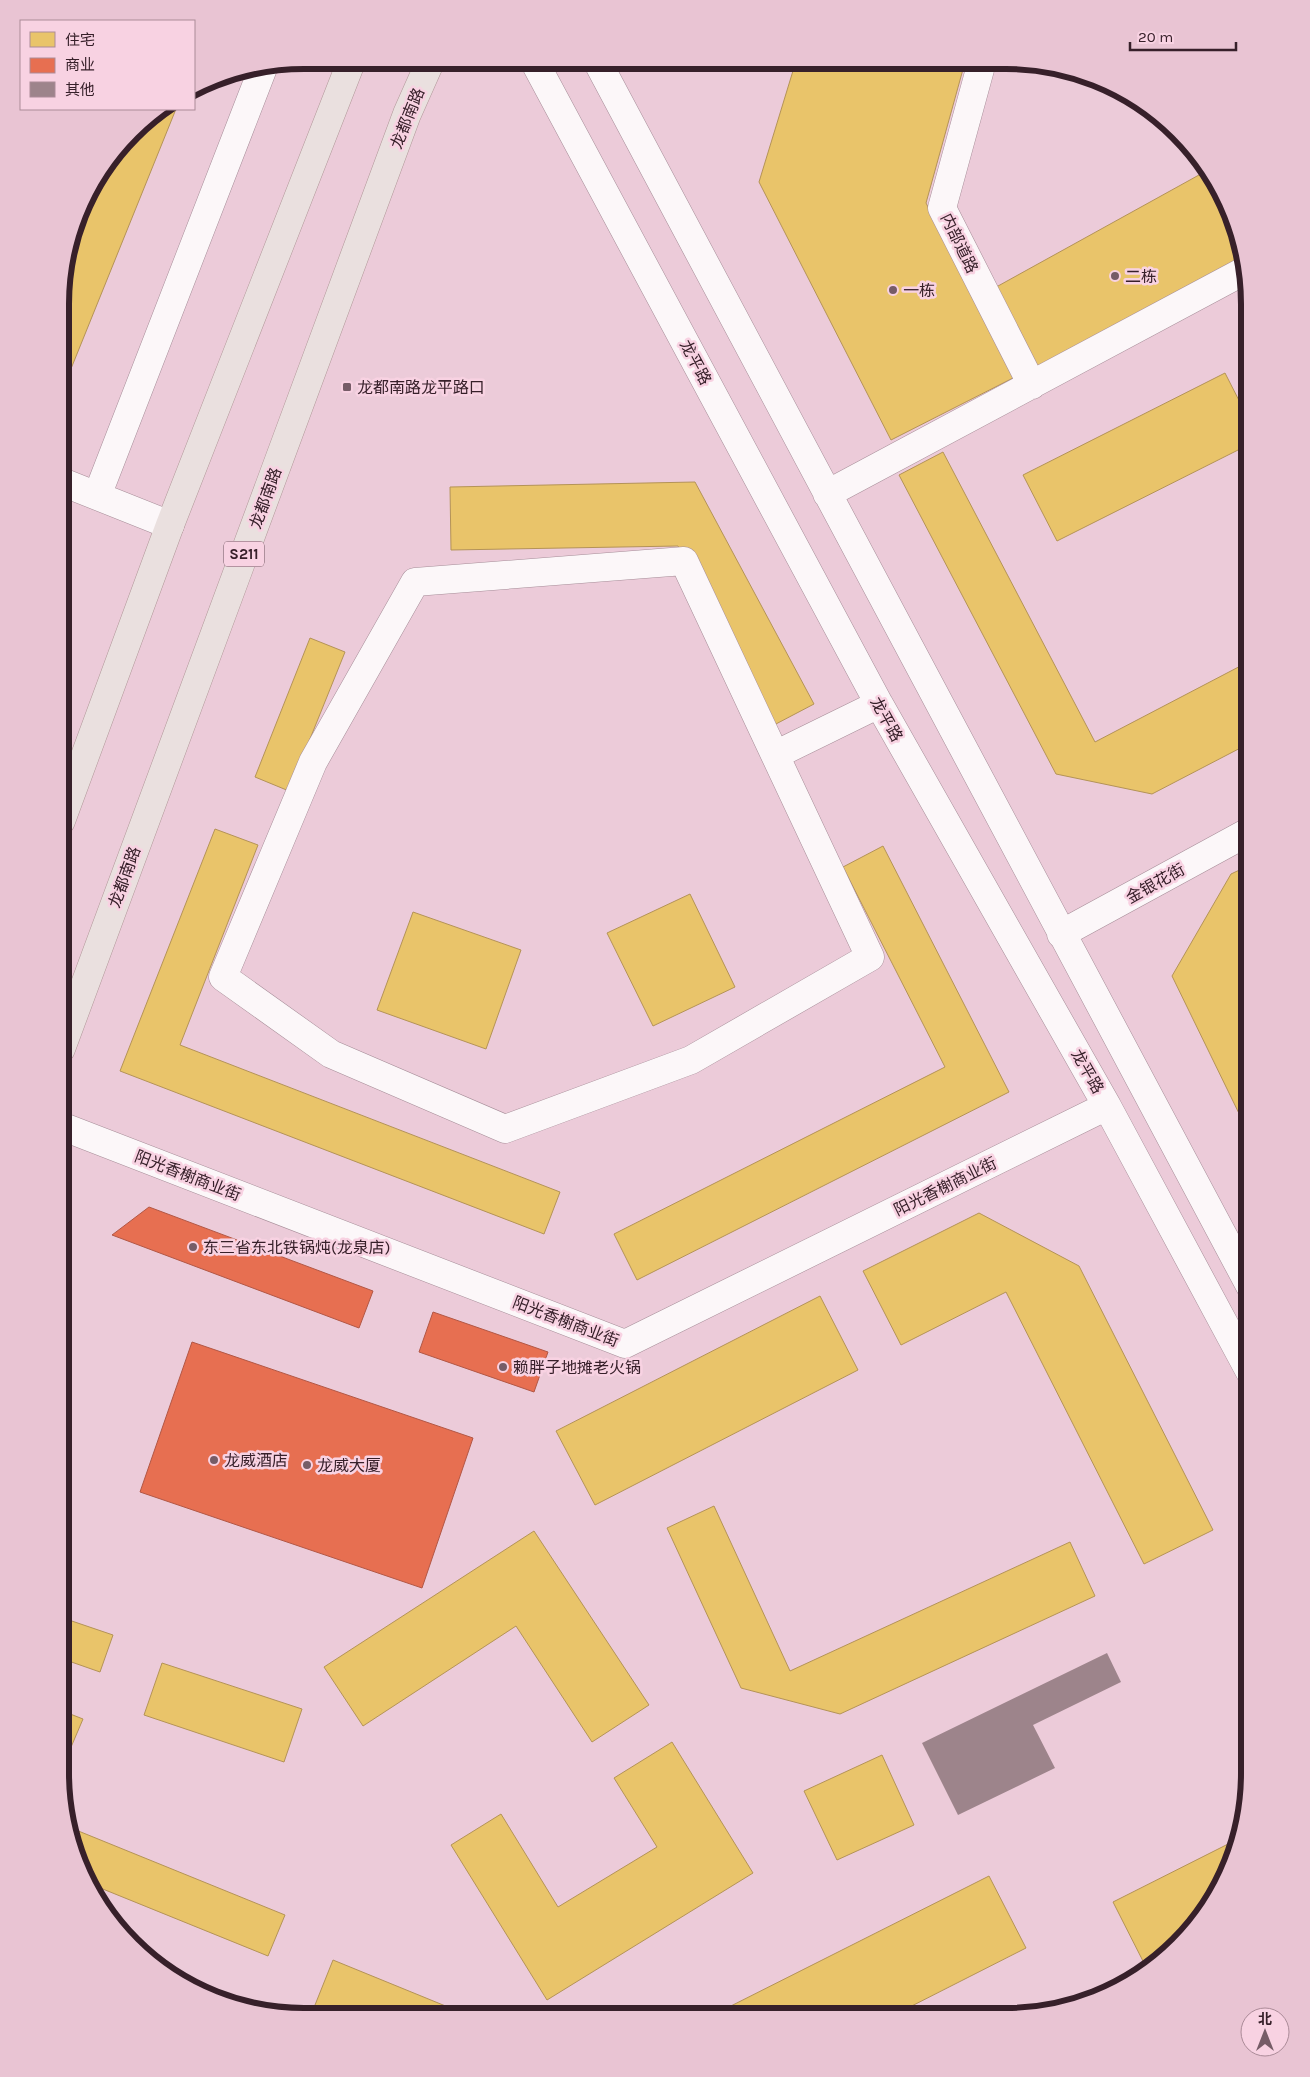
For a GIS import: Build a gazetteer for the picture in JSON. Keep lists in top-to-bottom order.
{
  "streets": {
    "main road": ["龙都南路", "S211"],
    "street": [
      "内部道路",
      "龙平路",
      "金银花街",
      "阳光香榭商业街"
    ]
  },
  "crossings": [
    ["龙平路", "阳光香榭商业街"]
  ],
  "places": {
    "other": [
      "二栋",
      "一栋",
      "东三省东北铁锅炖(龙泉店)",
      "赖胖子地摊老火锅",
      "龙威酒店",
      "龙威大厦"
    ],
    "transit": ["龙都南路龙平路口"]
  },
  "legend": ["住宅", "商业", "其他"],
  "scale_bar": "20 m",
  "north": "top"
}
